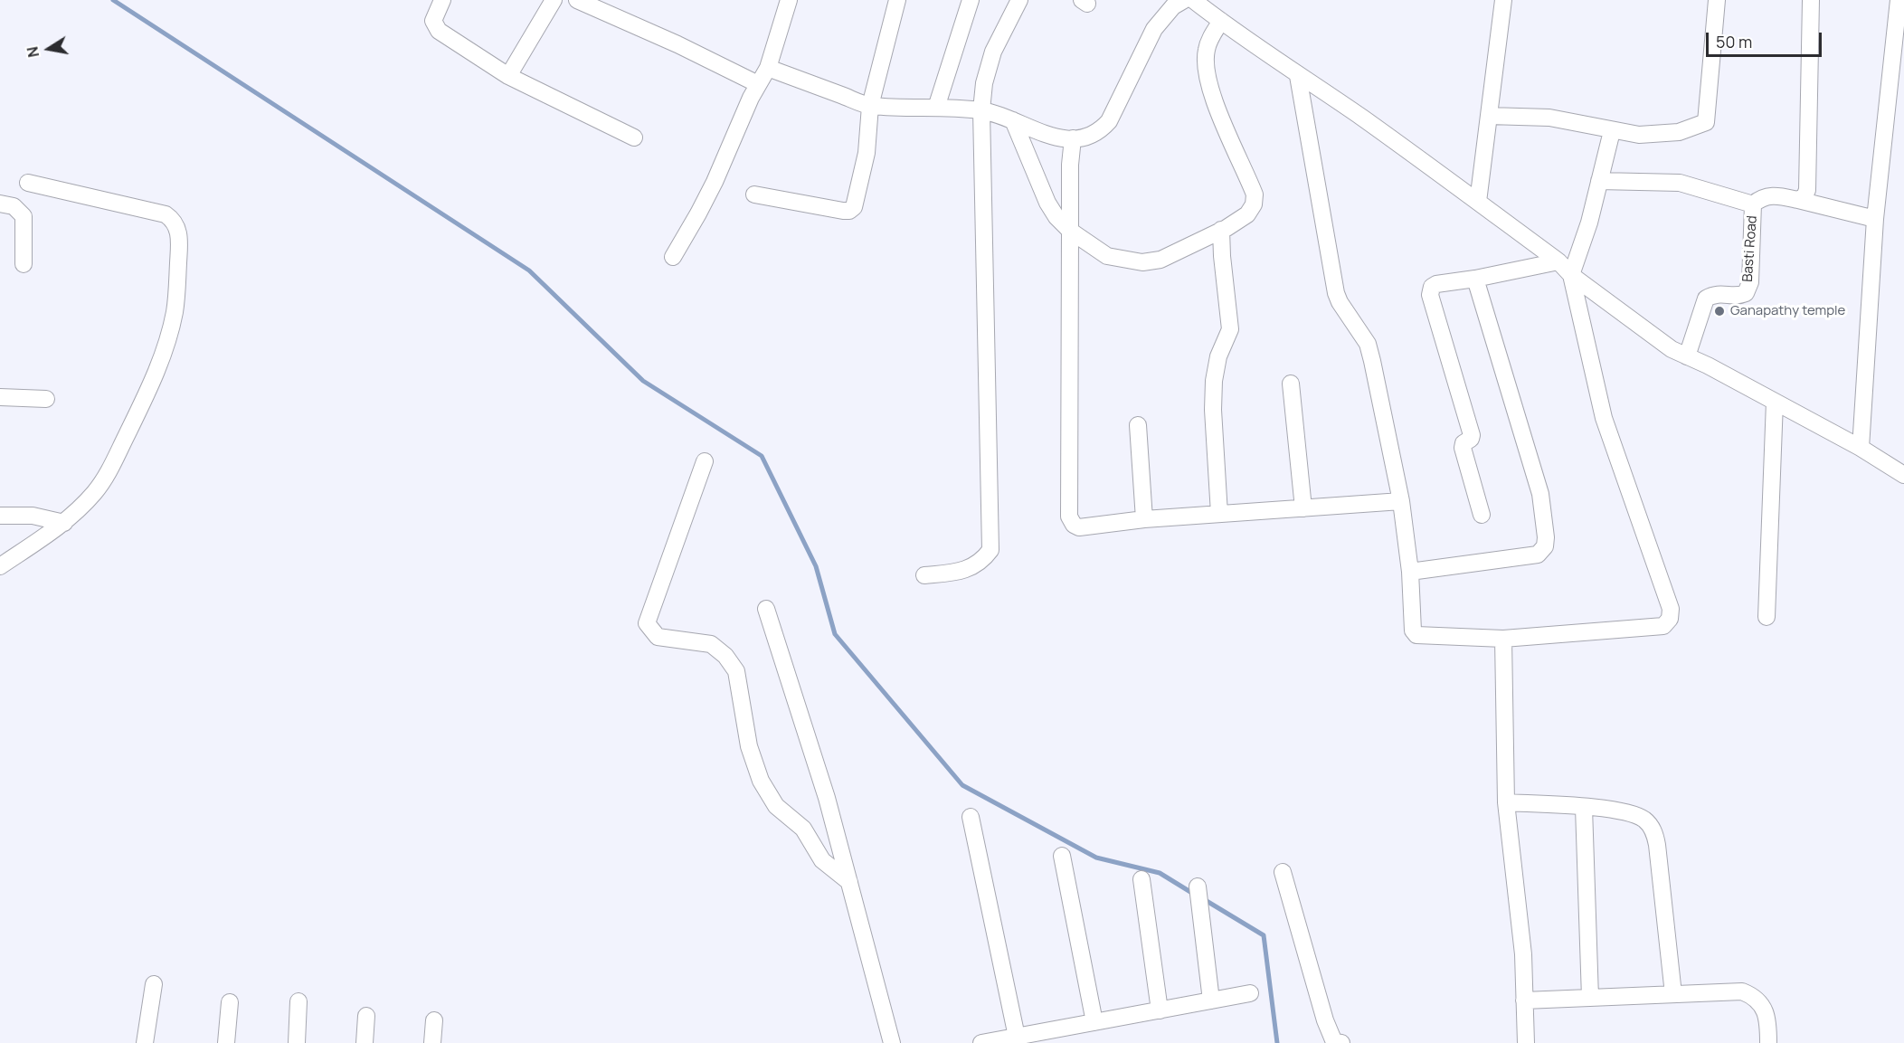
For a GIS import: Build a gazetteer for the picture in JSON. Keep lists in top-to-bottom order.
{
  "streets": {
    "street": ["Basti Road"]
  },
  "places": ["Ganapathy temple"],
  "scale_bar": "50 m",
  "north": "left"
}
